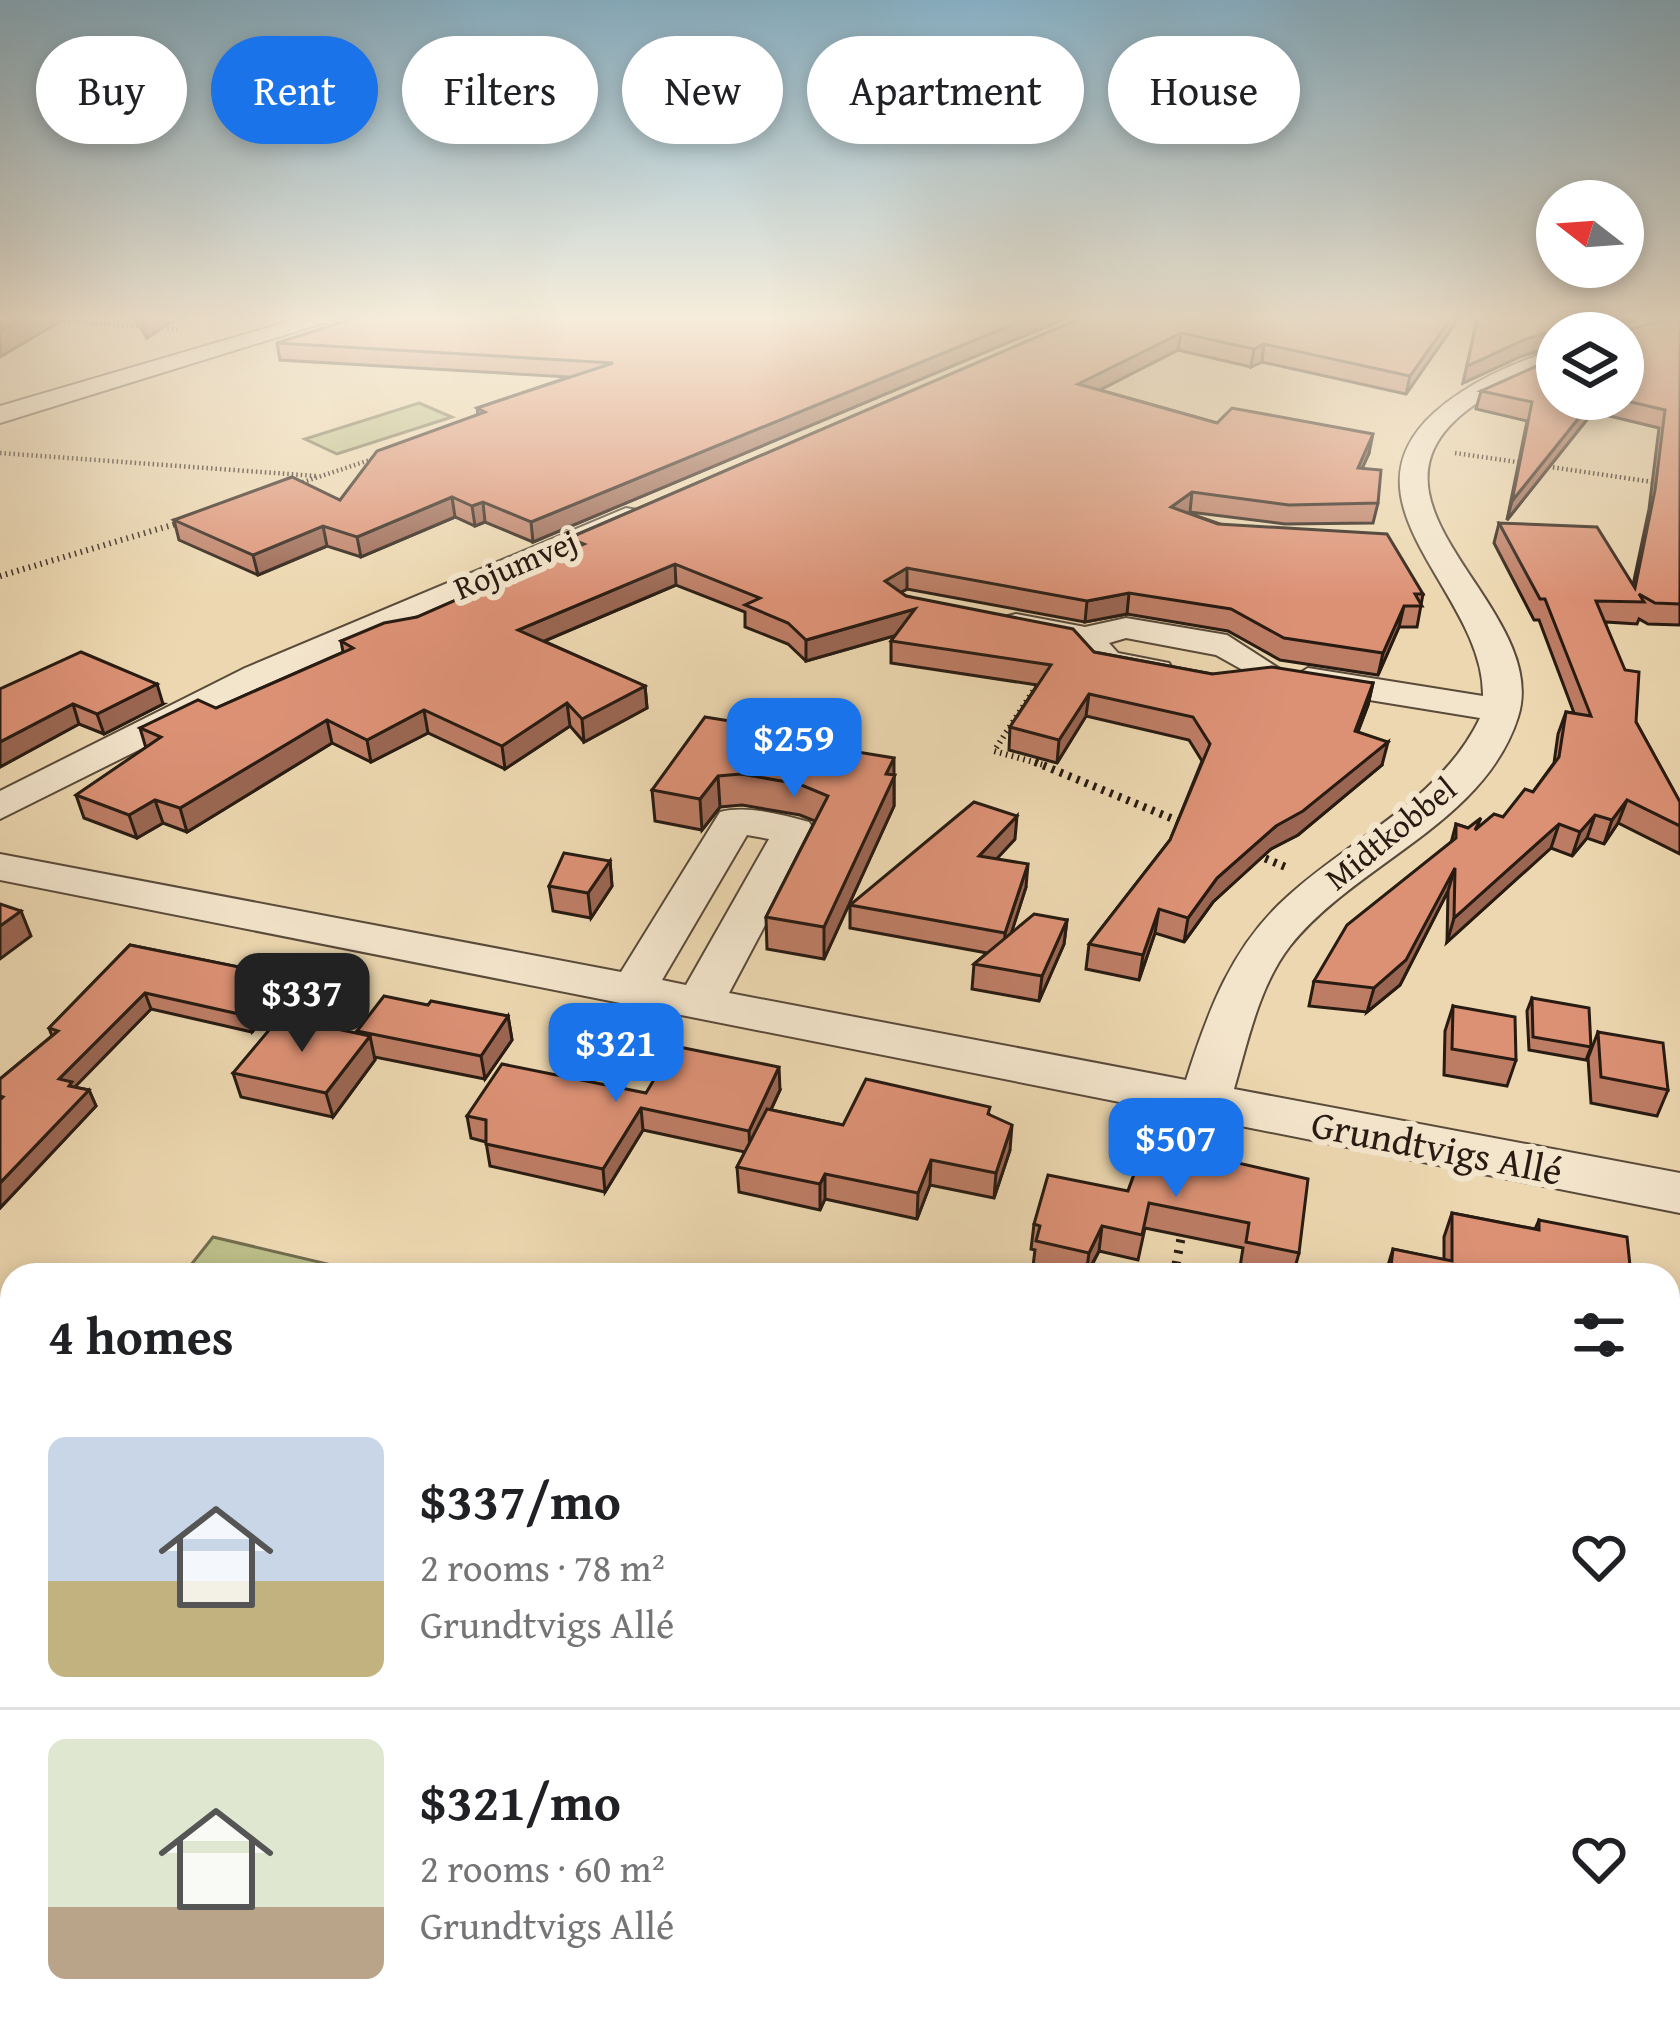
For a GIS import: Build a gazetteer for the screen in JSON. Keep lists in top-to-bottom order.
{
  "streets": {
    "street": ["Rojumvej", "Midtkobbel", "Grundtvigs Allé"]
  },
  "crossings": [
    ["Midtkobbel", "Grundtvigs Allé"]
  ],
  "north": "left",
  "page": {
    "chip": [
      "Buy",
      "Rent",
      "Filters",
      "New",
      "Apartment",
      "House"
    ],
    "price": [
      "$259",
      "$337",
      "$321",
      "$507"
    ],
    "heading": "4 homes",
    "list": [
      {
        "name": "$337/mo",
        "note": "2 rooms · 78 m² · Grundtvigs Allé"
      },
      {
        "name": "$321/mo",
        "note": "2 rooms · 60 m² · Grundtvigs Allé"
      }
    ]
  }
}
